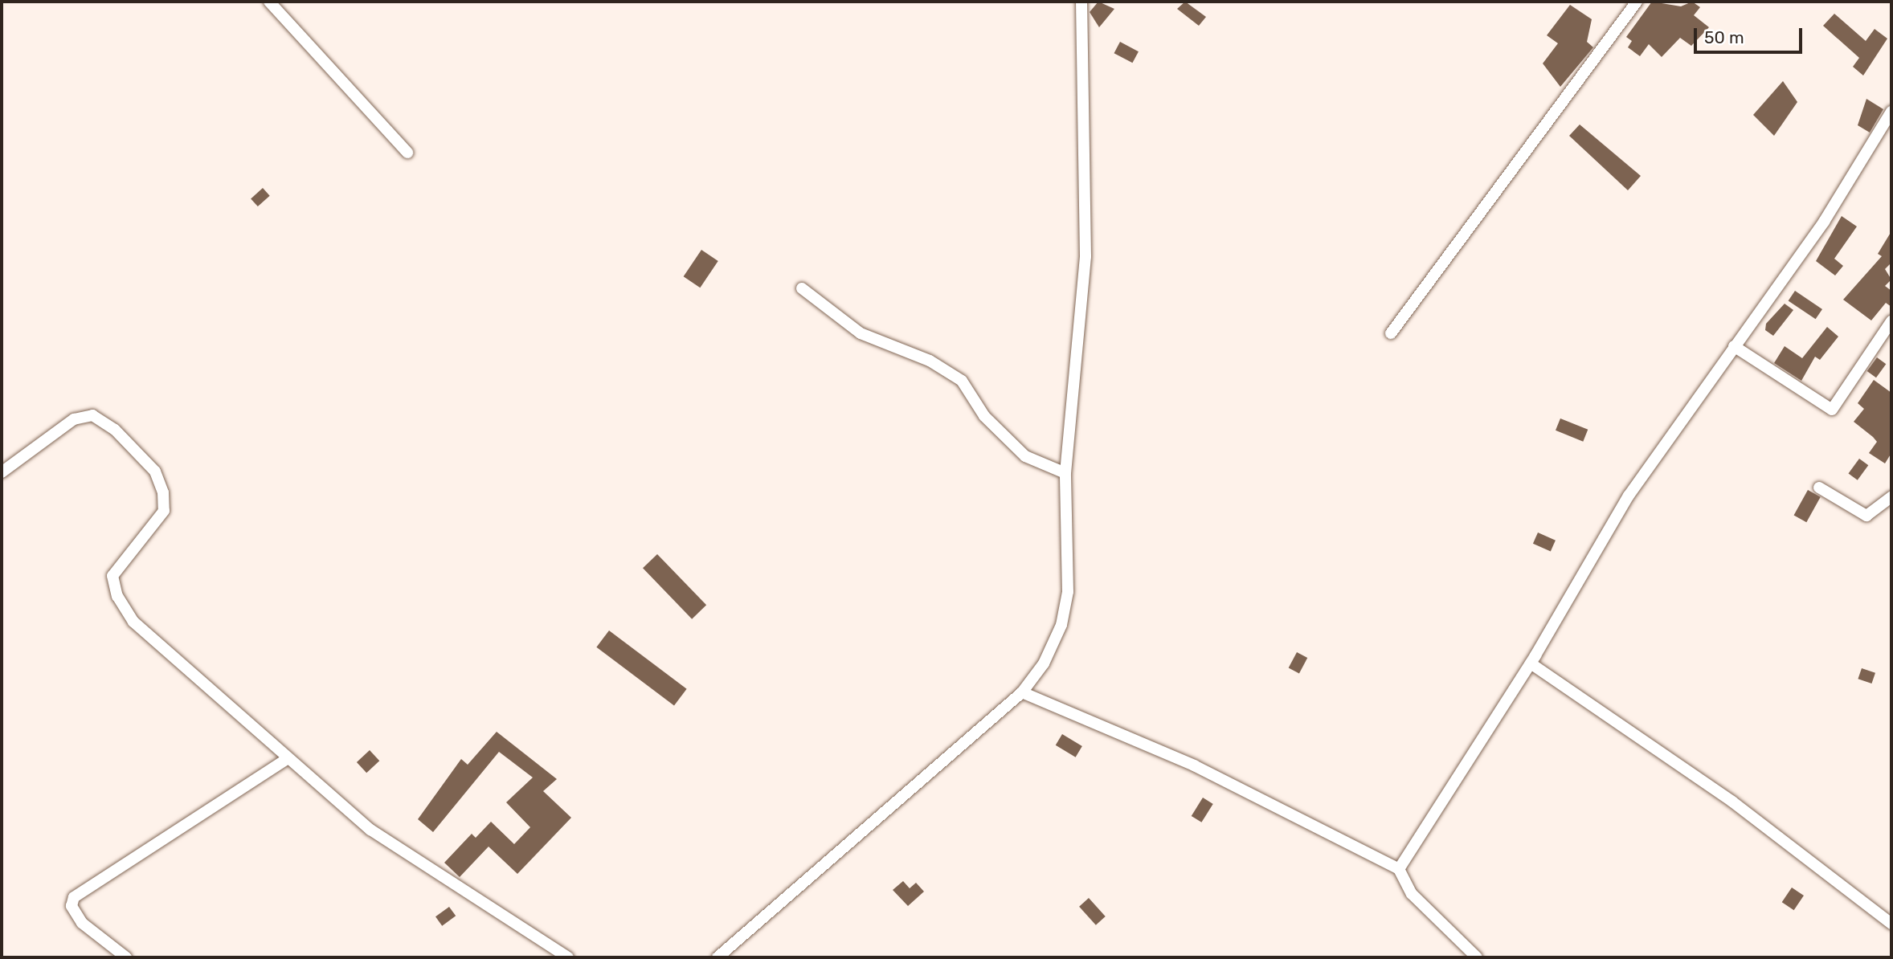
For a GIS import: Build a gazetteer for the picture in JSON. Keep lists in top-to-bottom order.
{
  "scale_bar": "50 m"
}
